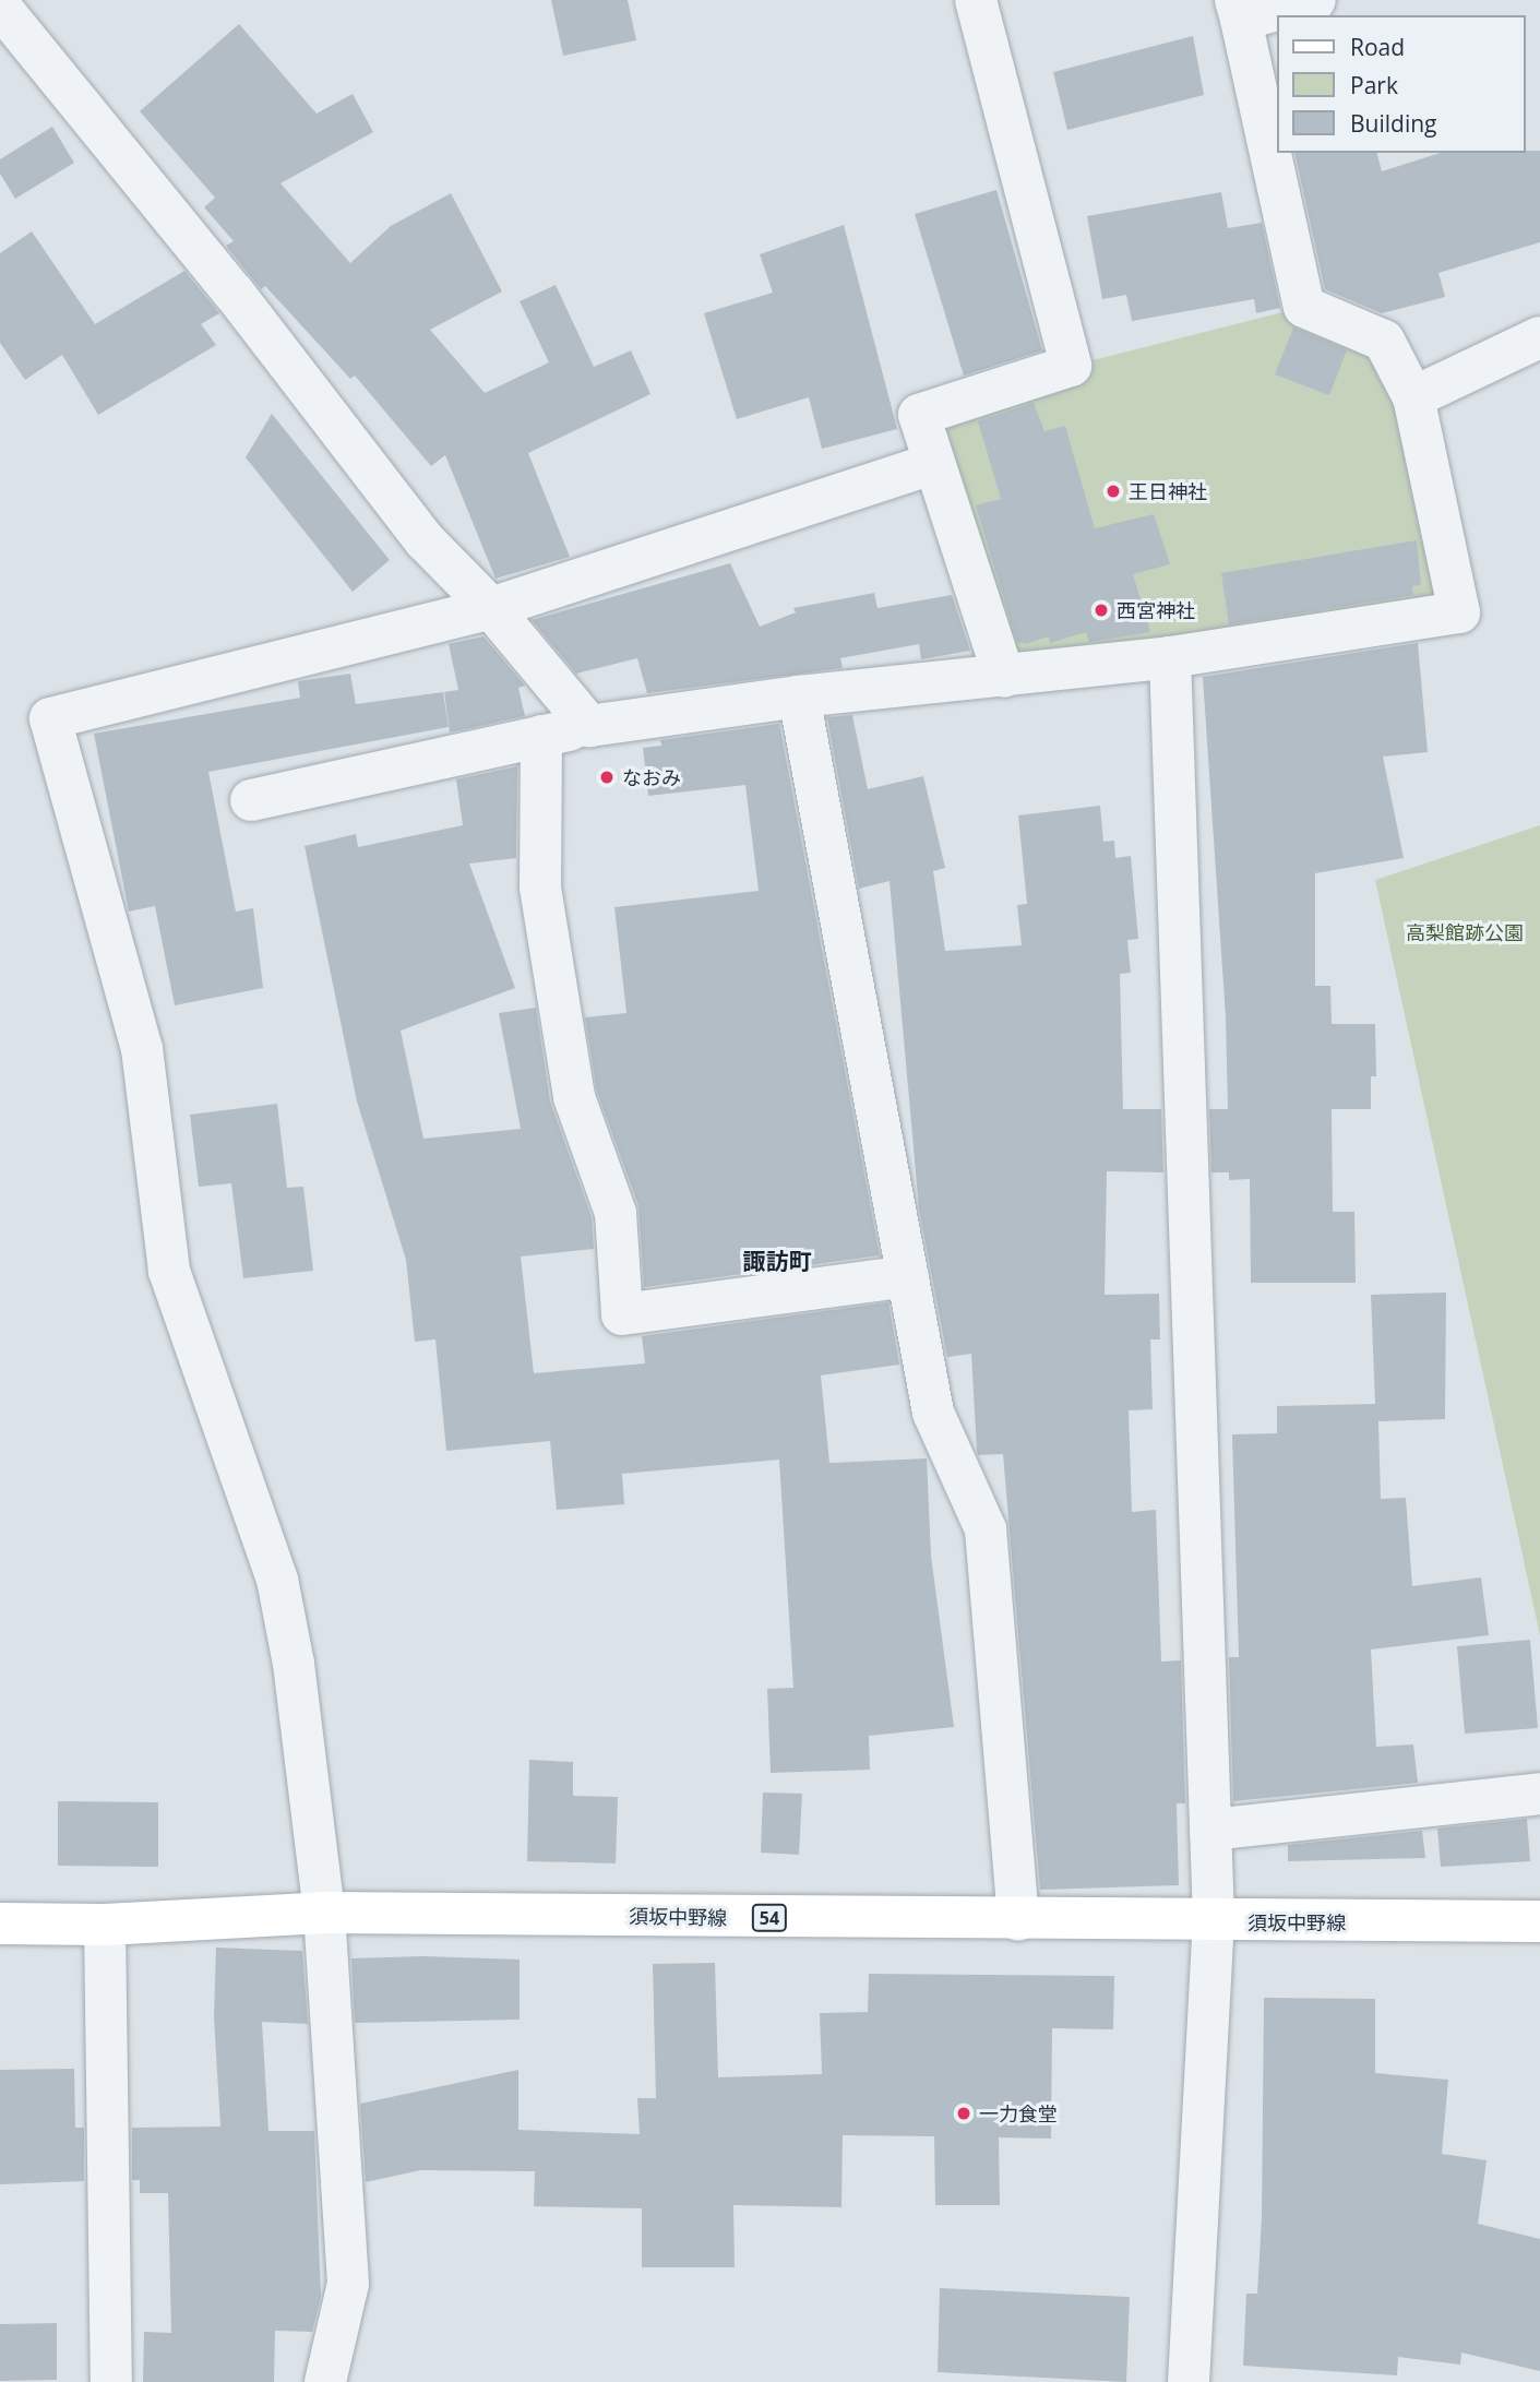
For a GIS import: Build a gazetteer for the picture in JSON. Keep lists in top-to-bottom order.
{
  "streets": {
    "main road": ["須坂中野線", "54"]
  },
  "districts": ["諏訪町"],
  "parks": ["高梨館跡公園"],
  "places": [
    "王日神社",
    "西宮神社",
    "なおみ",
    "一力食堂"
  ],
  "legend": ["Road", "Park", "Building"]
}
